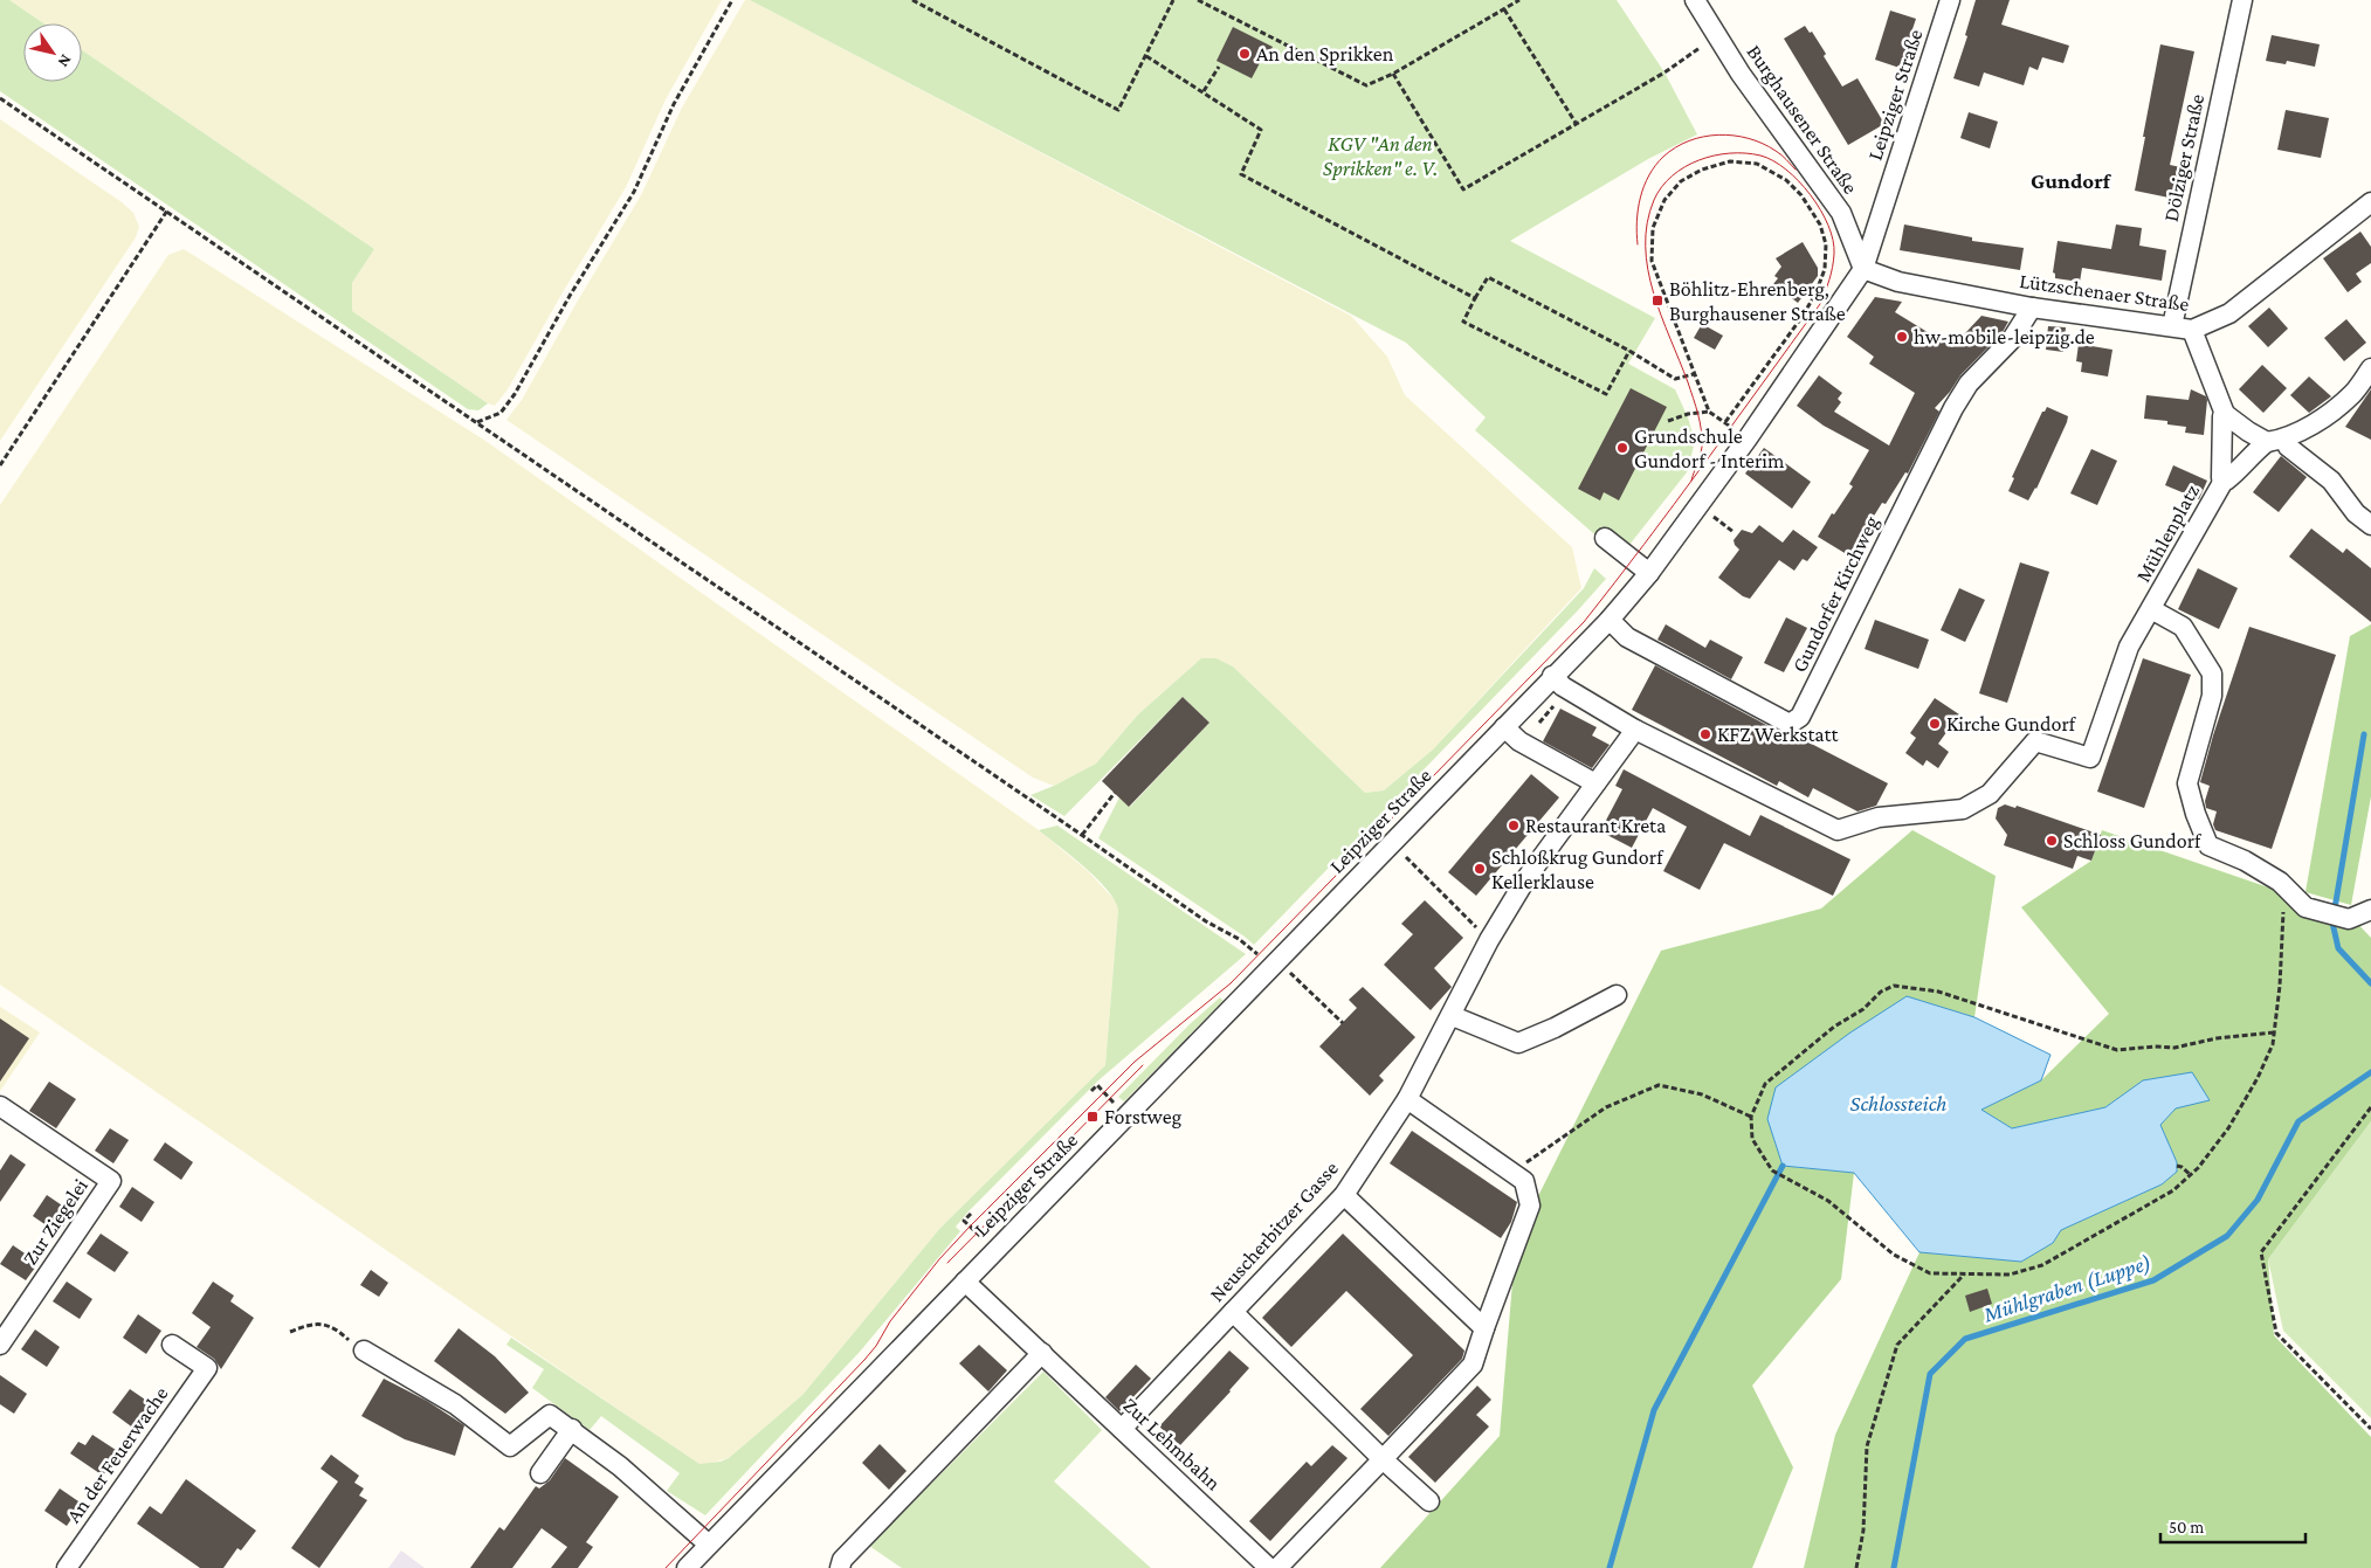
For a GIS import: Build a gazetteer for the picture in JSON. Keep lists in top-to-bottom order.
{
  "streets": {
    "street": [
      "Leipziger Straße",
      "Burghausener Straße",
      "Dölziger Straße",
      "Lützschenaer Straße",
      "Mühlenplatz",
      "Gundorfer Kirchweg",
      "Zur Ziegelei",
      "Neuscherbitzer Gasse",
      "Zur Lehmbahn",
      "An der Feuerwache"
    ]
  },
  "crossings": [
    ["Leipziger Straße", "Burghausener Straße"],
    ["Leipziger Straße", "Lützschenaer Straße"],
    ["Leipziger Straße", "Gundorfer Kirchweg"],
    ["Leipziger Straße", "Zur Lehmbahn"],
    ["Burghausener Straße", "Lützschenaer Straße"],
    ["Dölziger Straße", "Lützschenaer Straße"],
    ["Lützschenaer Straße", "Mühlenplatz"],
    ["Lützschenaer Straße", "Gundorfer Kirchweg"],
    ["Mühlenplatz", "Neuscherbitzer Gasse"],
    ["Neuscherbitzer Gasse", "Zur Lehmbahn"]
  ],
  "districts": ["Gundorf"],
  "water": ["Schlossteich", "Mühlgraben (Luppe)"],
  "parks": ["KGV \"An den Sprikken\" e. V."],
  "places": {
    "other": [
      "An den Sprikken",
      "hw-mobile-leipzig.de",
      "Grundschule Gundorf - Interim",
      "Kirche Gundorf",
      "KFZ Werkstatt",
      "Restaurant Kreta",
      "Schloss Gundorf",
      "Schloßkrug Gundorf Kellerklause"
    ],
    "transit": ["Böhlitz-Ehrenberg, Burghausener Straße", "Forstweg"]
  },
  "scale_bar": "50 m",
  "north": "bottom right"
}
